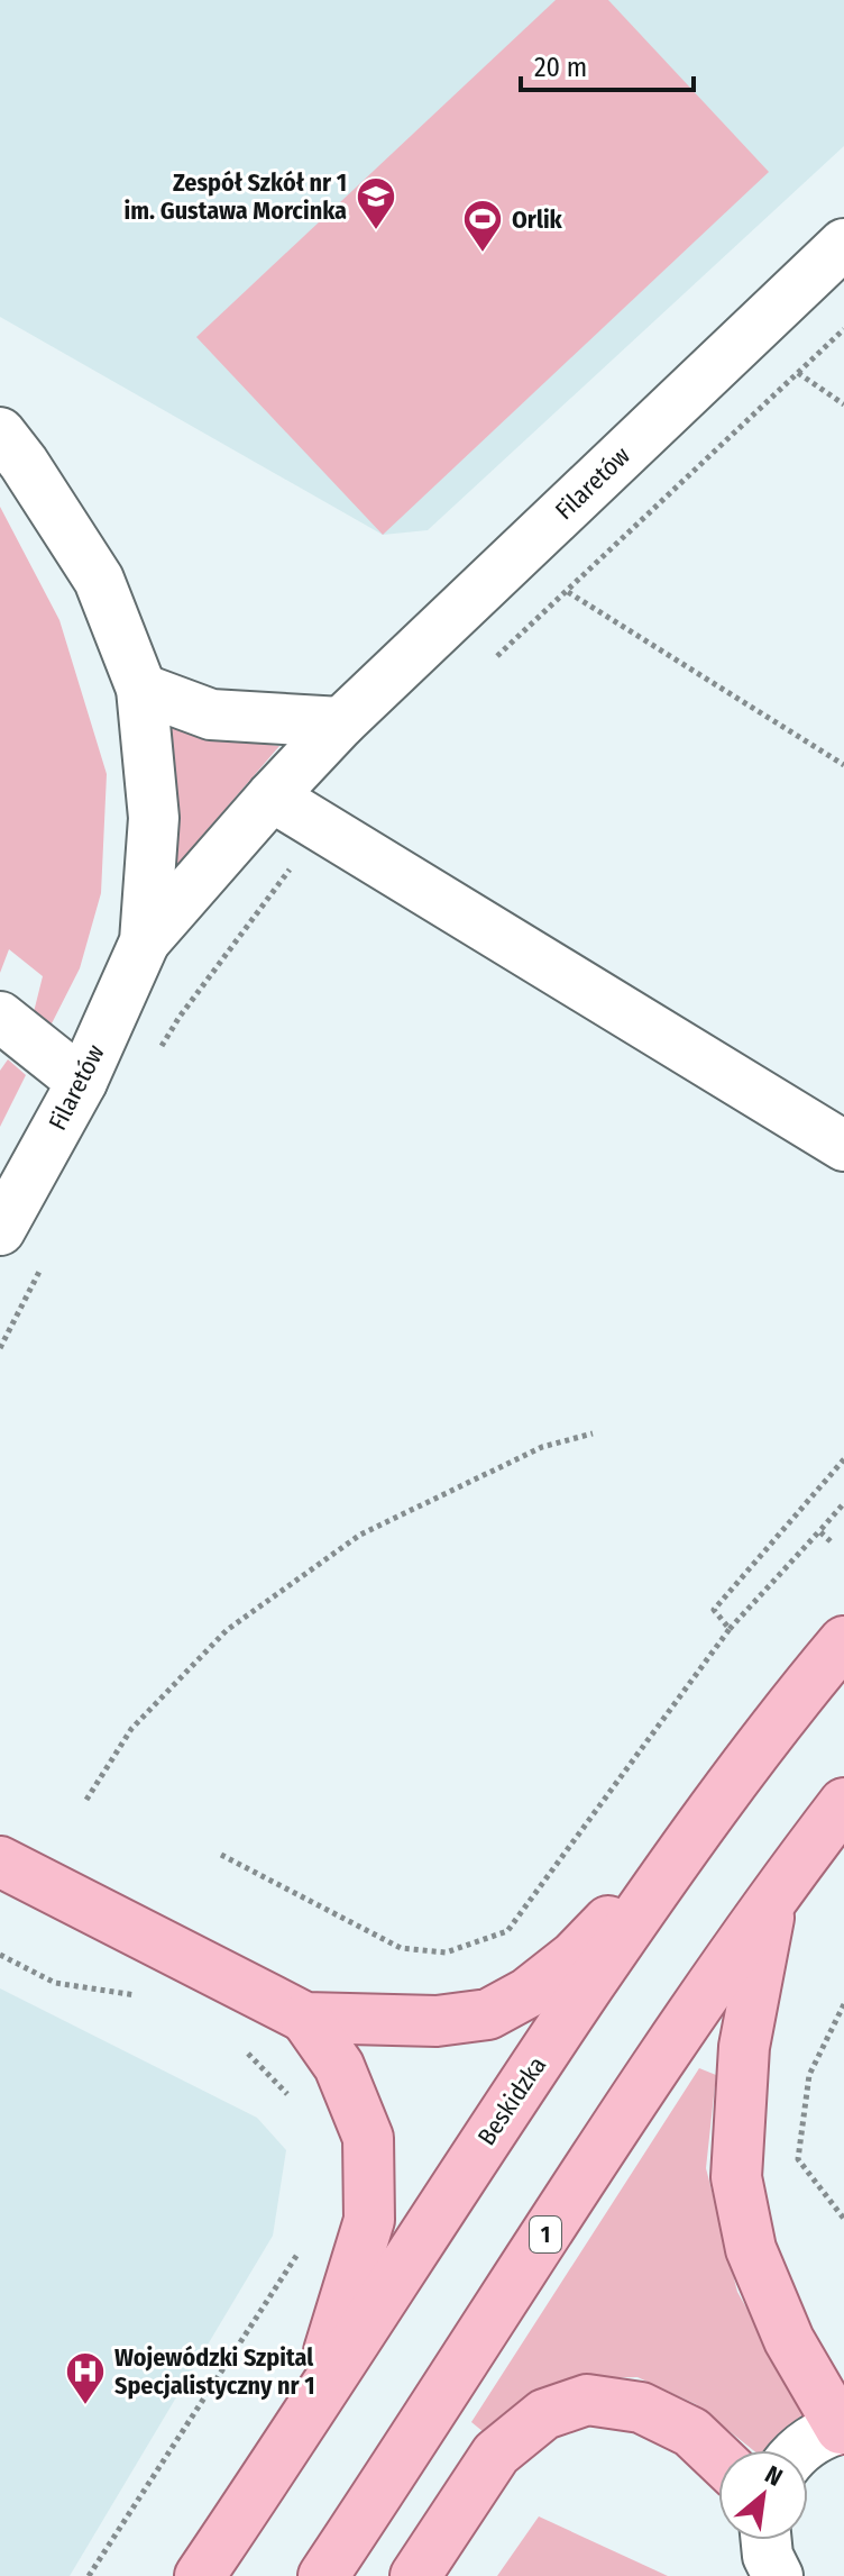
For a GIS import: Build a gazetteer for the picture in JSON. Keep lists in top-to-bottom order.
{
  "streets": {
    "main road": ["Beskidzka", "1"],
    "street": ["Filaretów"]
  },
  "places": {
    "school or university": ["Zespół Szkół nr 1 im. Gustawa Morcinka"],
    "sports": ["Orlik"],
    "hospital": ["Wojewódzki Szpital Specjalistyczny nr 1"]
  },
  "scale_bar": "20 m",
  "north": "top right"
}
